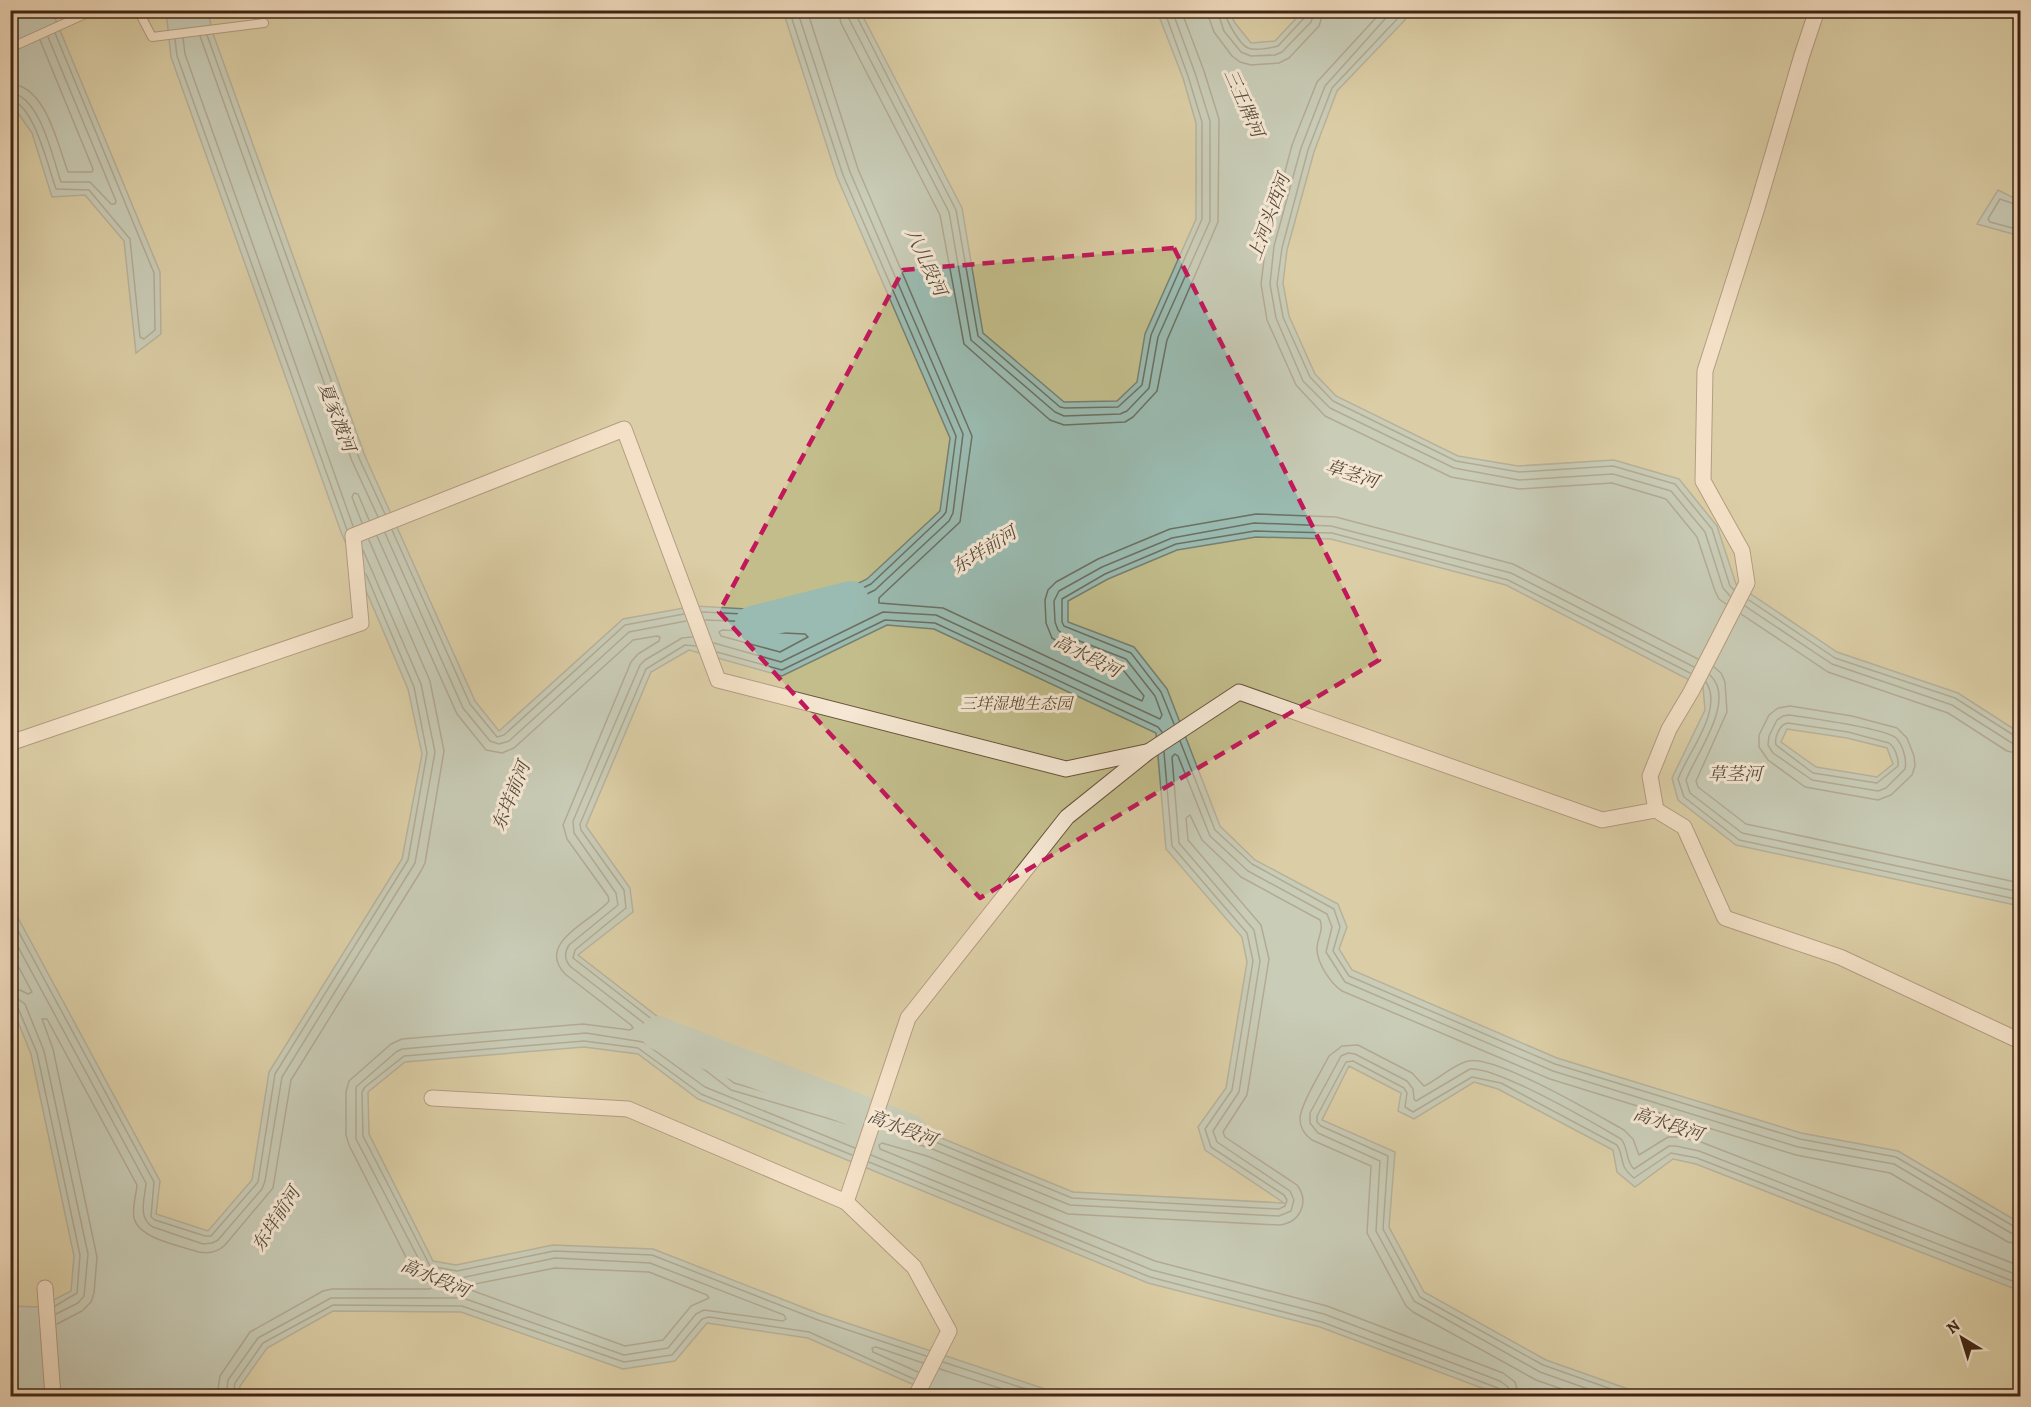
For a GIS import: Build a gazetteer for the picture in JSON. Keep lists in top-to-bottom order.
{
  "water": [
    "三王牌河",
    "上河头西河",
    "八儿段河",
    "夏家渡河",
    "草茎河",
    "东垟前河",
    "高水段河"
  ],
  "parks": ["三垟湿地生态园"],
  "north": "top left"
}
